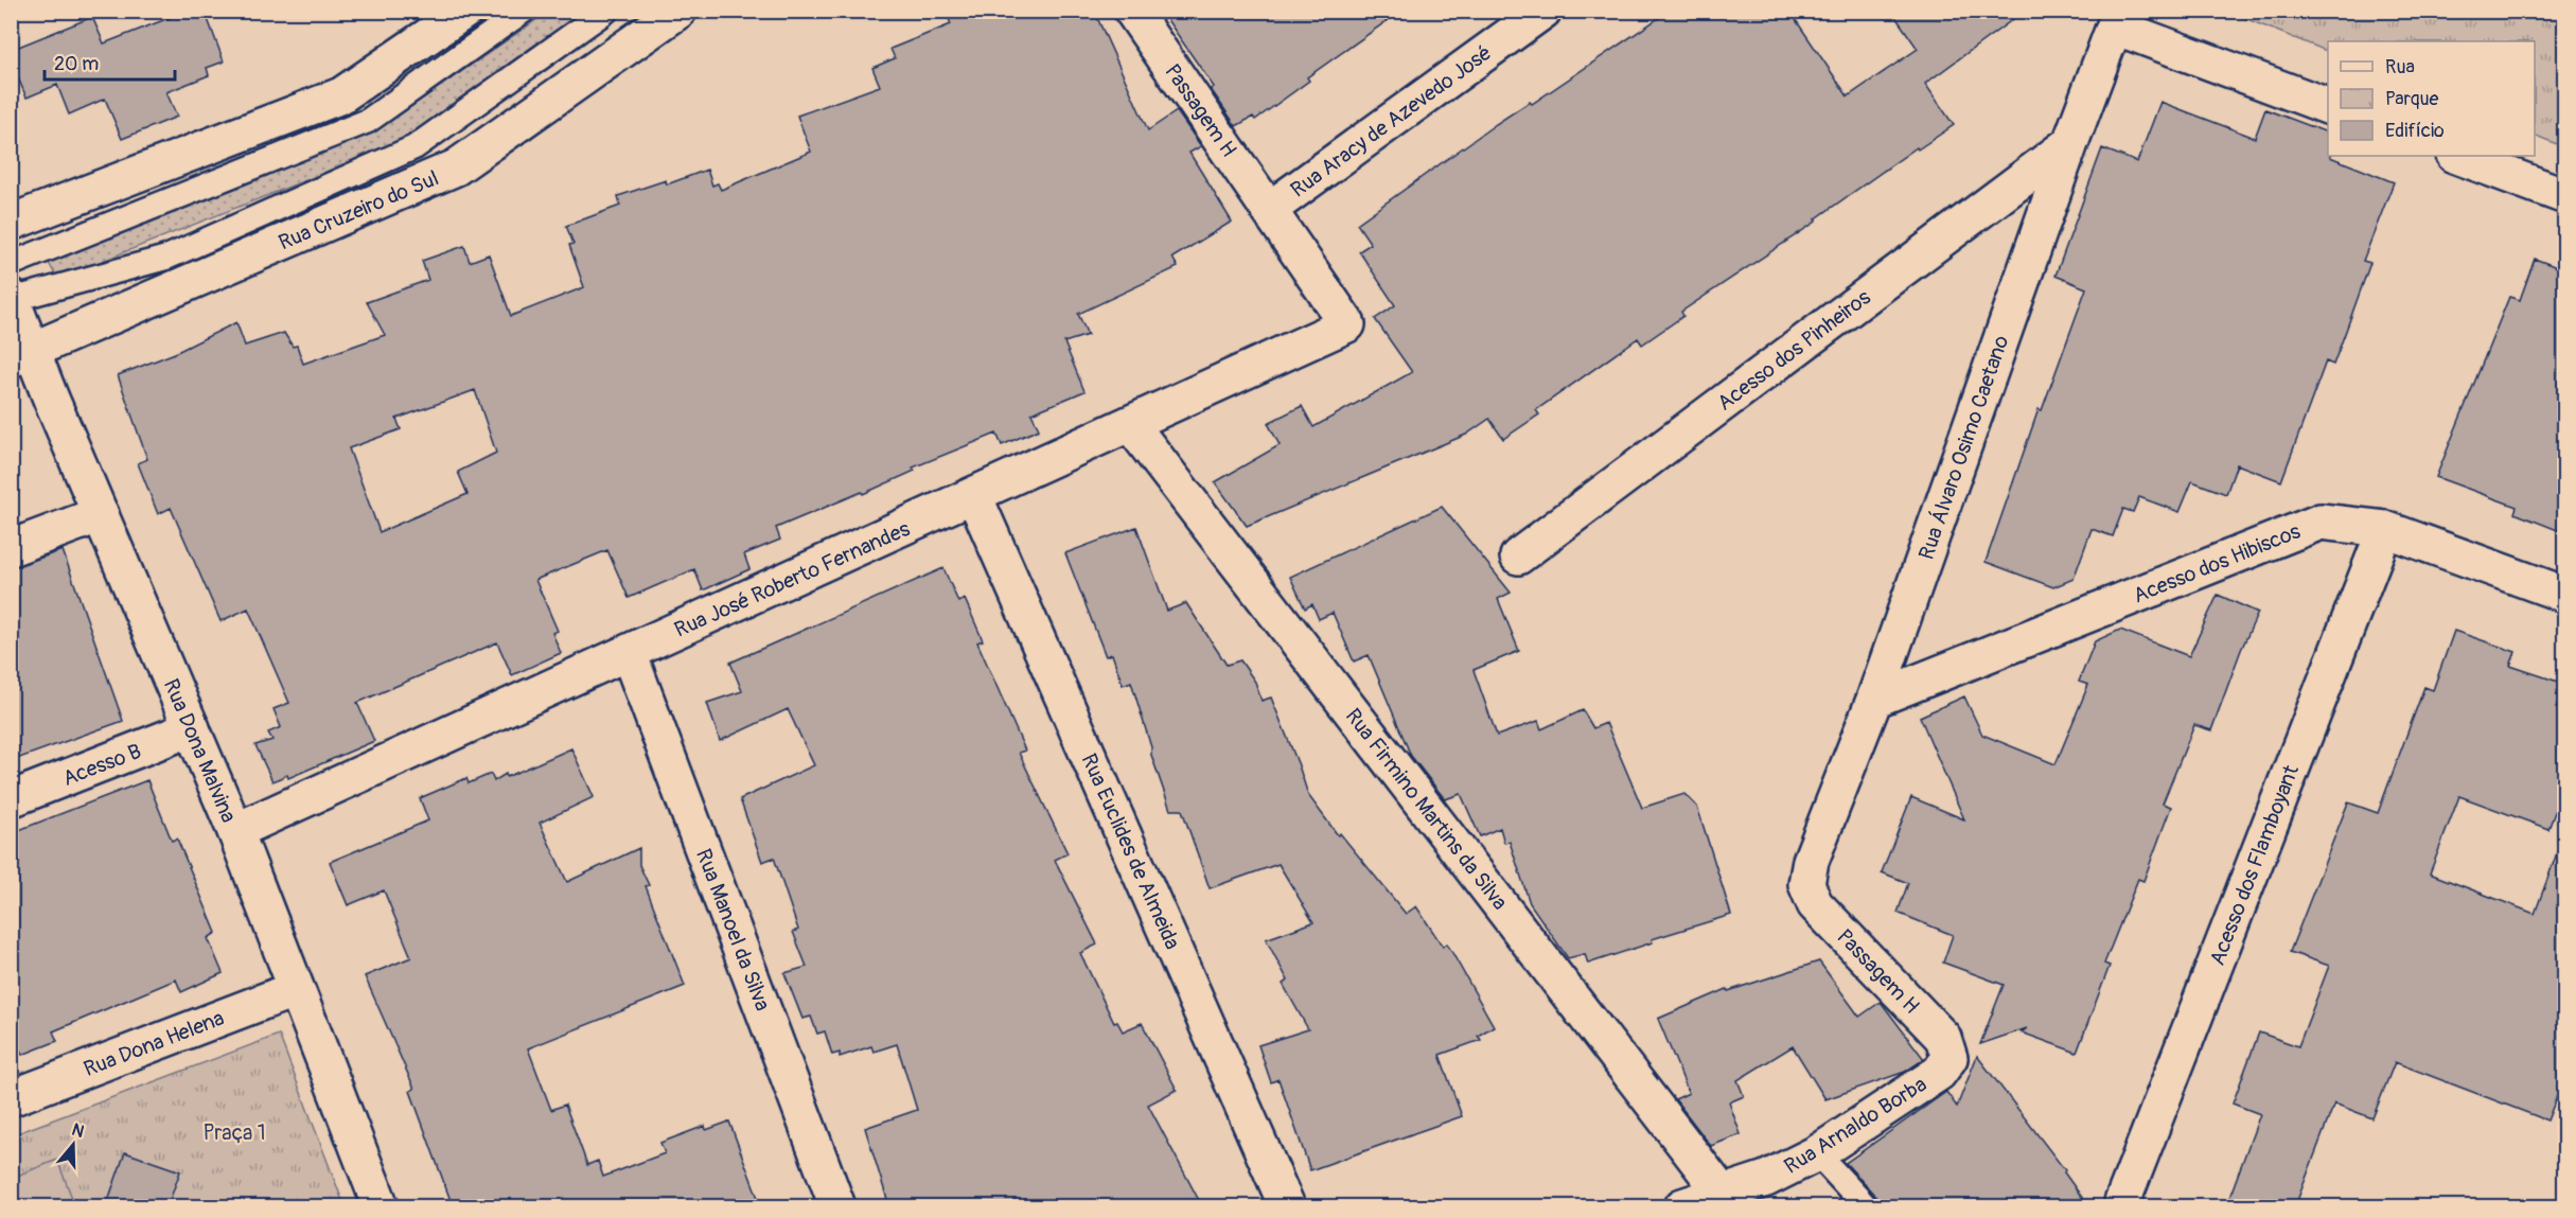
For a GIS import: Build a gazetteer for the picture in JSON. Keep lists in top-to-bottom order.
{
  "streets": {
    "street": [
      "Passagem H",
      "Rua Aracy de Azevedo José",
      "Rua Cruzeiro do Sul",
      "Acesso dos Pinheiros",
      "Rua Álvaro Osimo Caetano",
      "Acesso dos Hibiscos",
      "Rua José Roberto Fernandes",
      "Rua Dona Malvina",
      "Acesso B",
      "Rua Firmino Martins da Silva",
      "Rua Euclides de Almeida",
      "Acesso dos Flamboyant",
      "Rua Manoel da Silva",
      "Rua Dona Helena",
      "Rua Arnaldo Borba"
    ]
  },
  "crossings": [
    ["Passagem H", "Rua Aracy de Azevedo José"],
    ["Passagem H", "Rua Álvaro Osimo Caetano"],
    ["Passagem H", "Rua José Roberto Fernandes"],
    ["Passagem H", "Rua Arnaldo Borba"],
    ["Rua Cruzeiro do Sul", "Rua Dona Malvina"],
    ["Acesso dos Pinheiros", "Rua Álvaro Osimo Caetano"],
    ["Rua Álvaro Osimo Caetano", "Acesso dos Hibiscos"],
    ["Acesso dos Hibiscos", "Acesso dos Flamboyant"],
    ["Rua José Roberto Fernandes", "Rua Dona Malvina"],
    ["Rua José Roberto Fernandes", "Rua Firmino Martins da Silva"],
    ["Rua José Roberto Fernandes", "Rua Euclides de Almeida"],
    ["Rua José Roberto Fernandes", "Rua Manoel da Silva"],
    ["Rua Dona Malvina", "Acesso B"],
    ["Rua Dona Malvina", "Rua Dona Helena"],
    ["Rua Firmino Martins da Silva", "Rua Arnaldo Borba"]
  ],
  "parks": ["Praça 1"],
  "legend": ["Rua", "Parque", "Edifício"],
  "scale_bar": "20 m",
  "north": "top"
}
